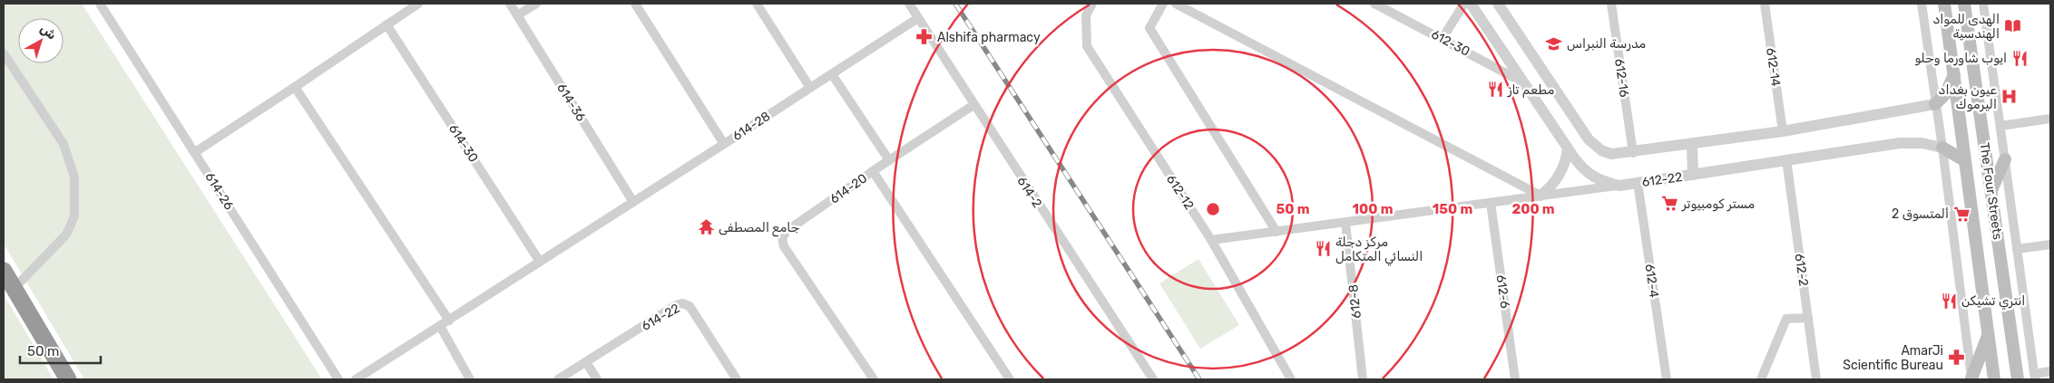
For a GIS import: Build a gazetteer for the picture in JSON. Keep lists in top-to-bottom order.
{
  "streets": {
    "main road": ["The Four Streets"],
    "street": [
      "612-30",
      "612-14",
      "612-16",
      "614-36",
      "614-28",
      "614-30",
      "612-22",
      "614-20",
      "614-26",
      "614-2",
      "612-12",
      "612-2",
      "612-4",
      "612-6",
      "612-8",
      "614-22"
    ]
  },
  "crossings": [
    ["612-30", "612-22"],
    ["614-28", "614-2"],
    ["612-22", "612-2"],
    ["612-22", "612-4"]
  ],
  "places": {
    "library": ["الهدى للمواد الهندسية"],
    "pharmacy": ["Alshifa pharmacy", "AmarJi Scientific Bureau"],
    "school or university": ["مدرسة النبراس"],
    "restaurant": [
      "ايوب شاورما وحلو",
      "مطعم تاز",
      "مركز دجلة النسائي المتكامل",
      "انتري تشيكن"
    ],
    "hospital": ["عيون بغداد اليرموك"],
    "supermarket": ["مستر كومبيوتر", "ألمتسوق 2"],
    "temple": ["جامع المصطفى"]
  },
  "scale_bar": "50 m",
  "north": "top right",
  "rings": [
    "50 m",
    "100 m",
    "150 m",
    "200 m"
  ]
}
